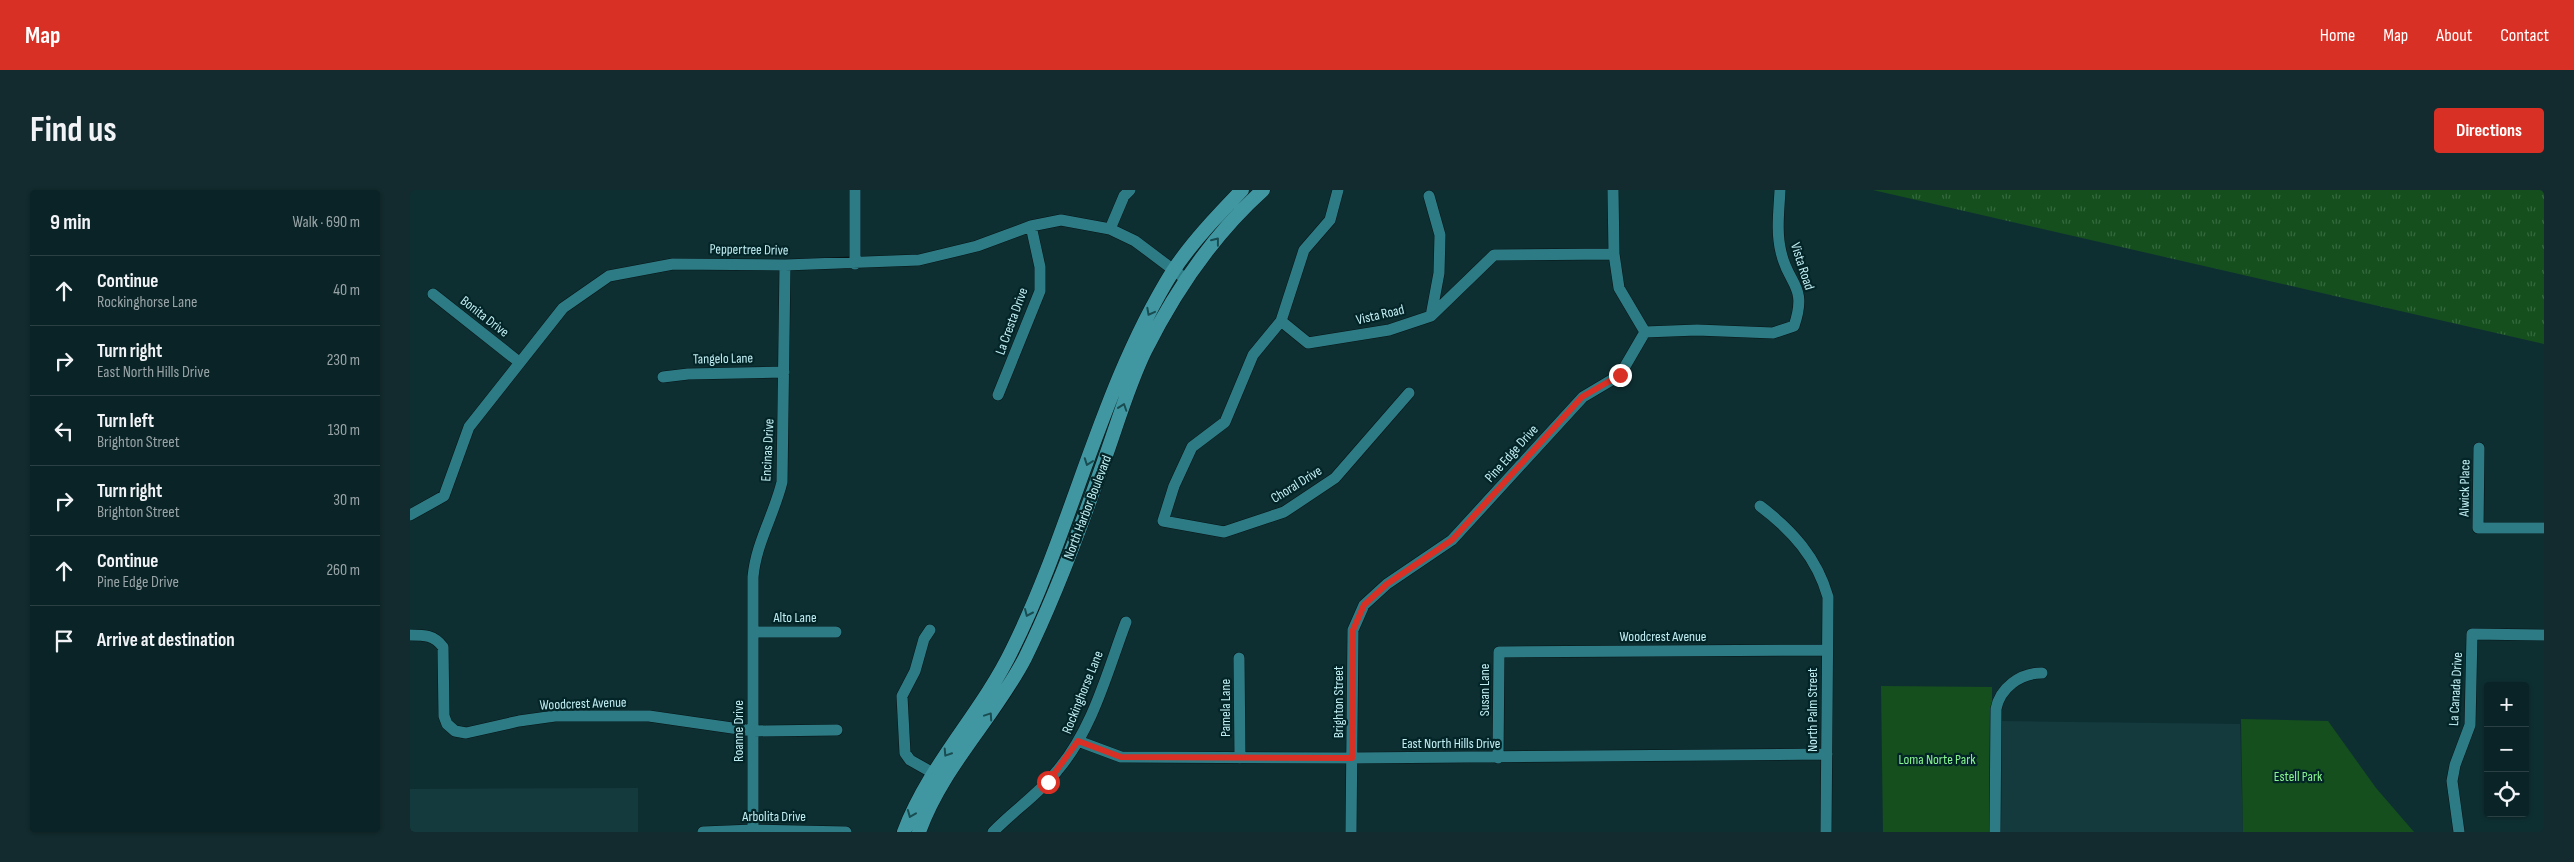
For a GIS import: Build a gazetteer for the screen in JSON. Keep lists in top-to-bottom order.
{
  "streets": {
    "main road": ["North Harbor Boulevard"],
    "street": [
      "Peppertree Drive",
      "Vista Road",
      "Bonita Drive",
      "La Cresta Drive",
      "Tangelo Lane",
      "Encinas Drive",
      "Pine Edge Drive",
      "Choral Drive",
      "Alwick Place",
      "Alto Lane",
      "Woodcrest Avenue",
      "La Canada Drive",
      "Susan Lane",
      "Rockinghorse Lane",
      "Brighton Street",
      "Pamela Lane",
      "North Palm Street",
      "Roanne Drive",
      "East North Hills Drive",
      "Arbolita Drive"
    ]
  },
  "crossings": [
    ["Peppertree Drive", "Bonita Drive"],
    ["Peppertree Drive", "La Cresta Drive"],
    ["Peppertree Drive", "Encinas Drive"],
    ["Peppertree Drive", "North Harbor Boulevard"],
    ["Vista Road", "Pine Edge Drive"],
    ["Vista Road", "Choral Drive"],
    ["Tangelo Lane", "Encinas Drive"],
    ["Encinas Drive", "Alto Lane"],
    ["Encinas Drive", "Roanne Drive"],
    ["Pine Edge Drive", "Brighton Street"],
    ["Alto Lane", "Roanne Drive"],
    ["Woodcrest Avenue", "Susan Lane"],
    ["Woodcrest Avenue", "North Palm Street"],
    ["Woodcrest Avenue", "Roanne Drive"],
    ["Susan Lane", "East North Hills Drive"],
    ["Rockinghorse Lane", "East North Hills Drive"],
    ["Brighton Street", "East North Hills Drive"],
    ["Pamela Lane", "East North Hills Drive"],
    ["North Palm Street", "East North Hills Drive"],
    ["Roanne Drive", "Arbolita Drive"]
  ],
  "parks": ["Loma Norte Park", "Estell Park"],
  "page": {
    "header": "Map",
    "nav": [
      "Home",
      "Map",
      "About",
      "Contact"
    ],
    "buttons": "Directions",
    "title": "Find us",
    "heading": ["9 min", "Walk · 690 m"],
    "list": [
      ["Continue", "Rockinghorse Lane", "40 m"],
      ["Turn right", "East North Hills Drive", "230 m"],
      ["Turn left", "Brighton Street", "130 m"],
      ["Turn right", "Brighton Street", "30 m"],
      ["Continue", "Pine Edge Drive", "260 m"],
      "Arrive at destination"
    ],
    "map_buttons": ["+", "−"]
  }
}
